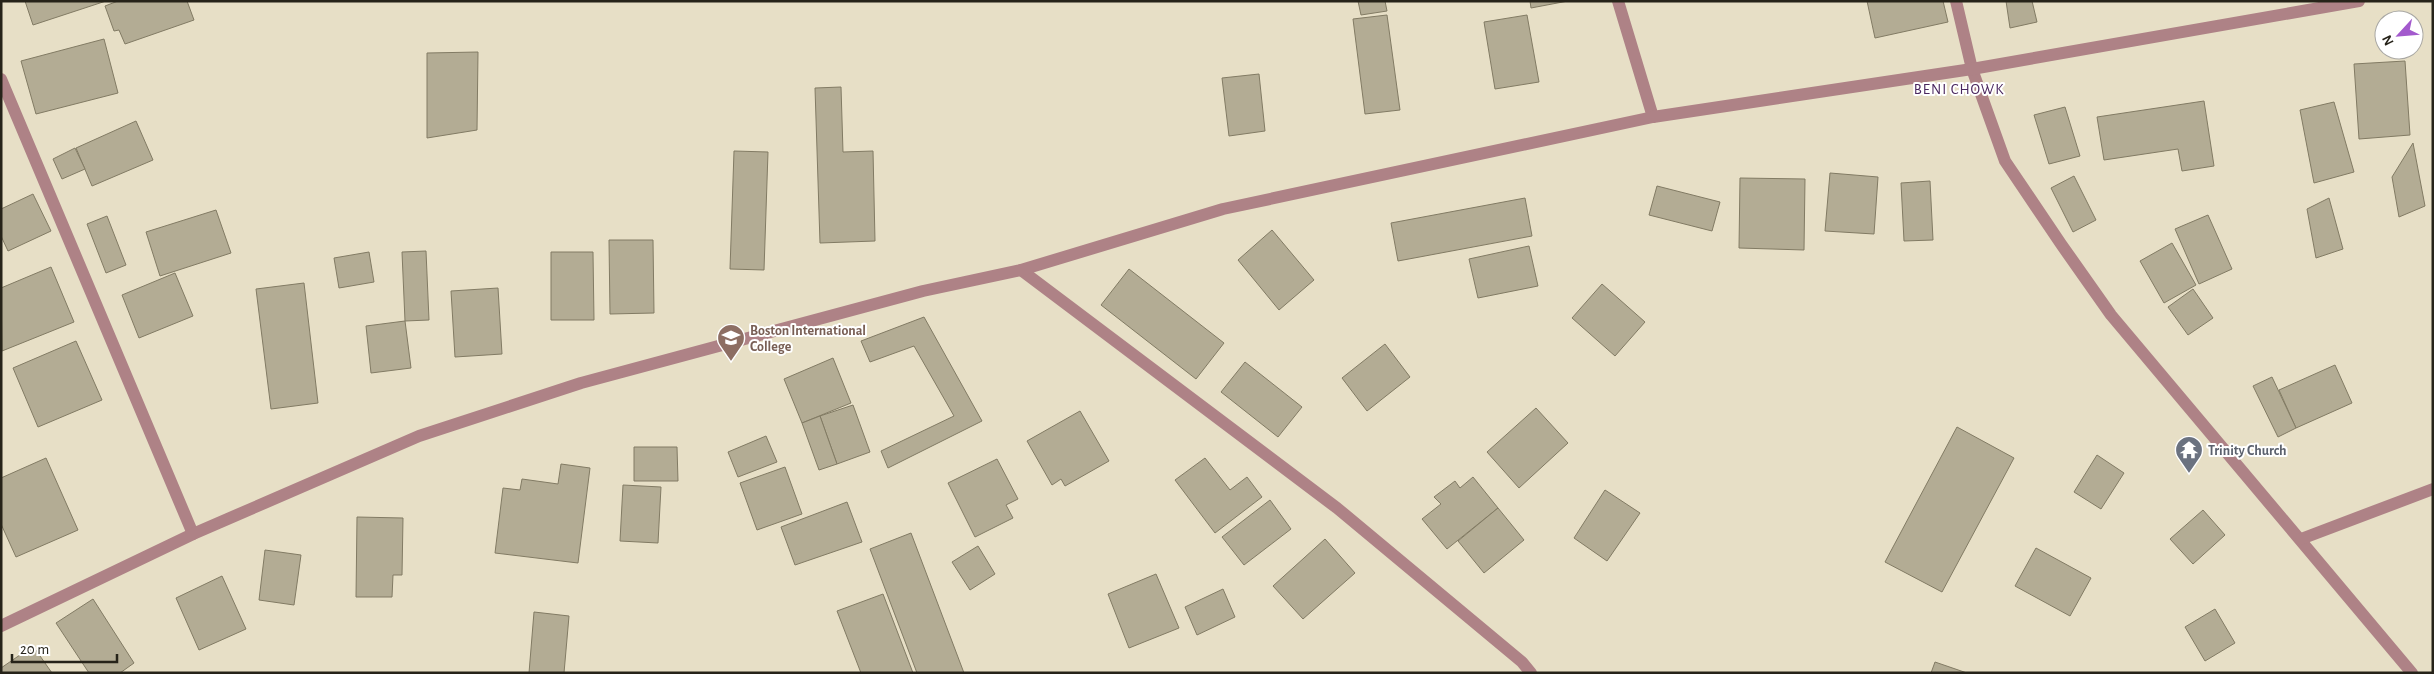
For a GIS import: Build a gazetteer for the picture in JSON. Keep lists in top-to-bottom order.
{
  "districts": ["BENI CHOWK"],
  "places": {
    "school or university": ["Boston International College"],
    "temple": ["Trinity Church"]
  },
  "scale_bar": "20 m",
  "north": "bottom left"
}
